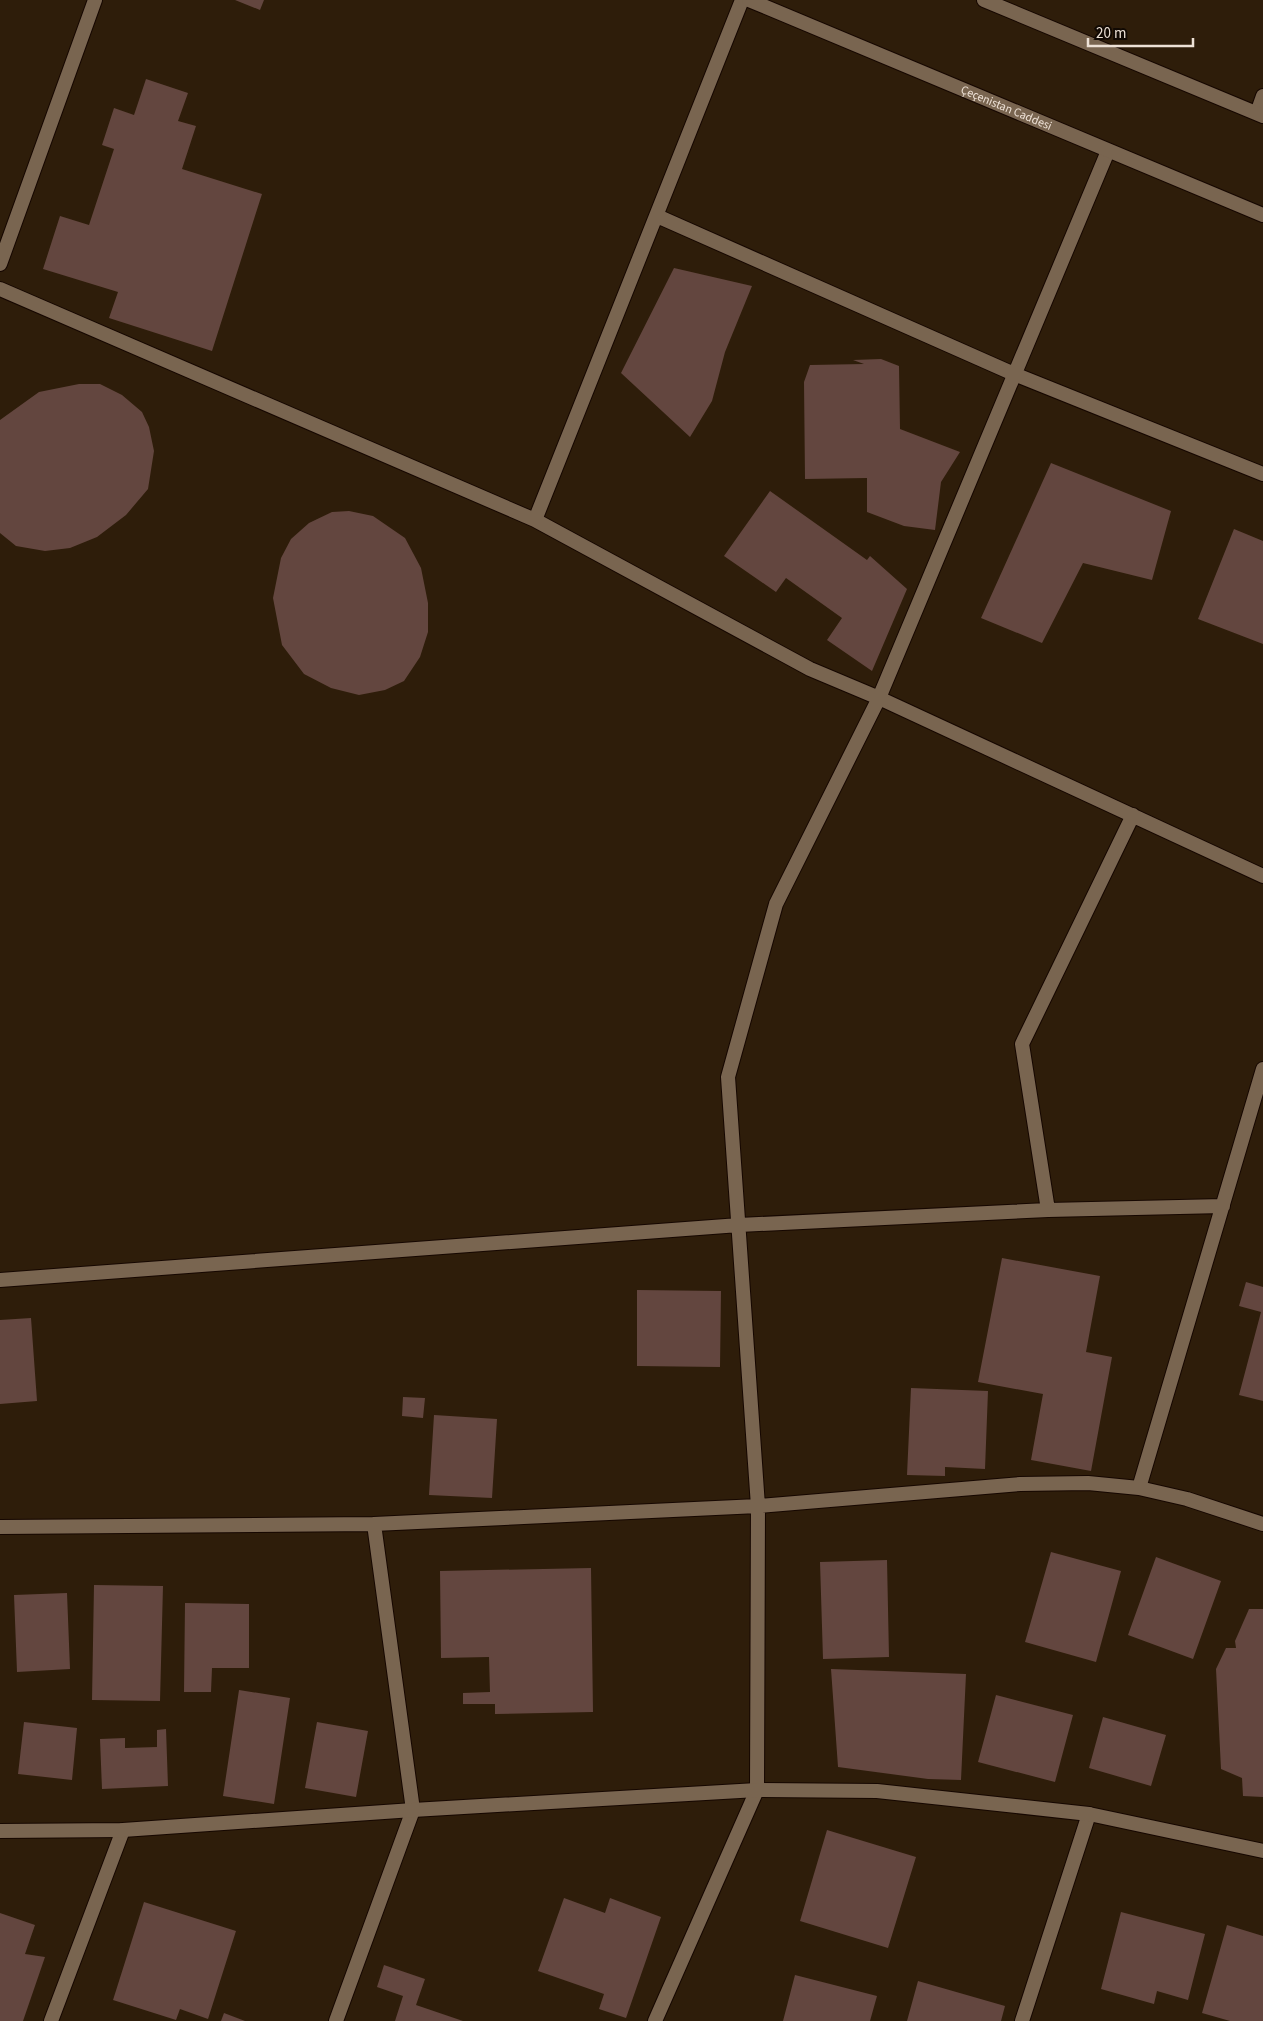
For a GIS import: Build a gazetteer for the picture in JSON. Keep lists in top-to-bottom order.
{
  "streets": {
    "street": ["Çeçenistan Caddesi"]
  },
  "scale_bar": "20 m"
}
